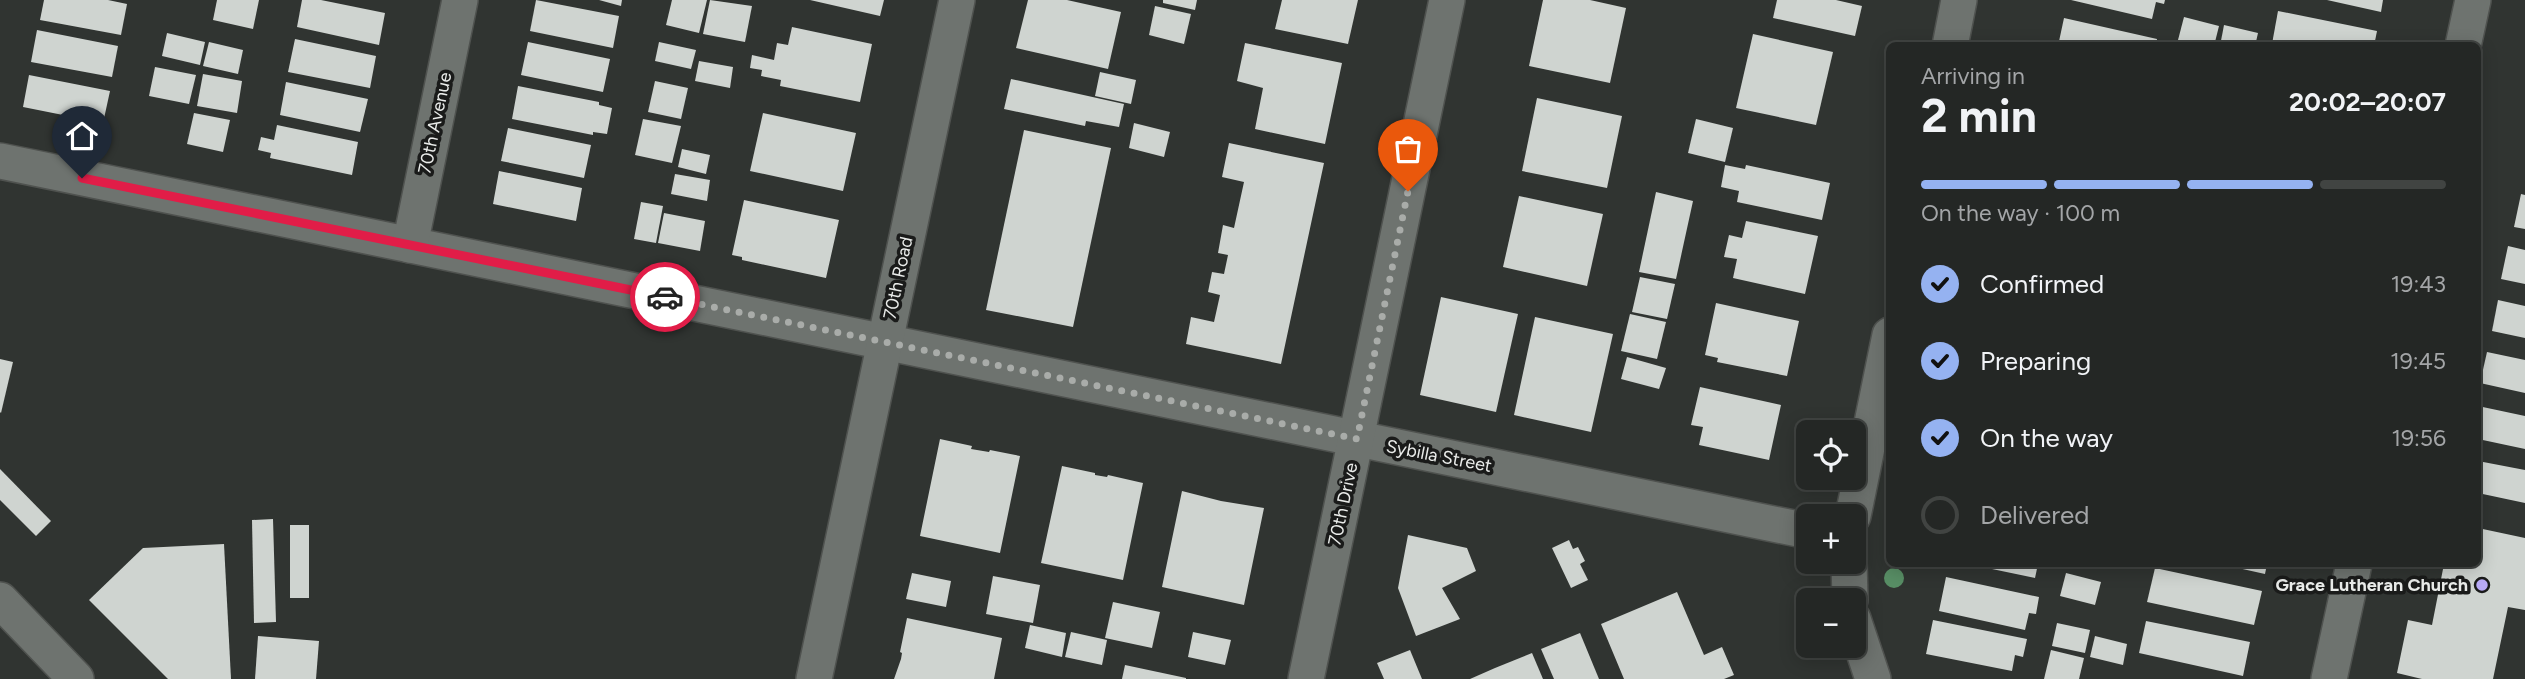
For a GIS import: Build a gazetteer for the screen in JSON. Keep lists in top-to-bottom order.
{
  "streets": {
    "street": [
      "70th Avenue",
      "70th Road",
      "Sybilla Street",
      "70th Drive"
    ]
  },
  "crossings": [
    ["70th Avenue", "Sybilla Street"],
    ["70th Road", "Sybilla Street"],
    ["Sybilla Street", "70th Drive"]
  ],
  "places": ["Grace Lutheran Church"],
  "page": {
    "heading": ["2 min", "Arriving in", "20:02–20:07"],
    "bar": "On the way · 100 m",
    "list": [
      ["Confirmed", "19:43"],
      ["Preparing", "19:45"],
      ["On the way", "19:56"],
      "Delivered"
    ],
    "map_buttons": ["+", "−"]
  }
}
